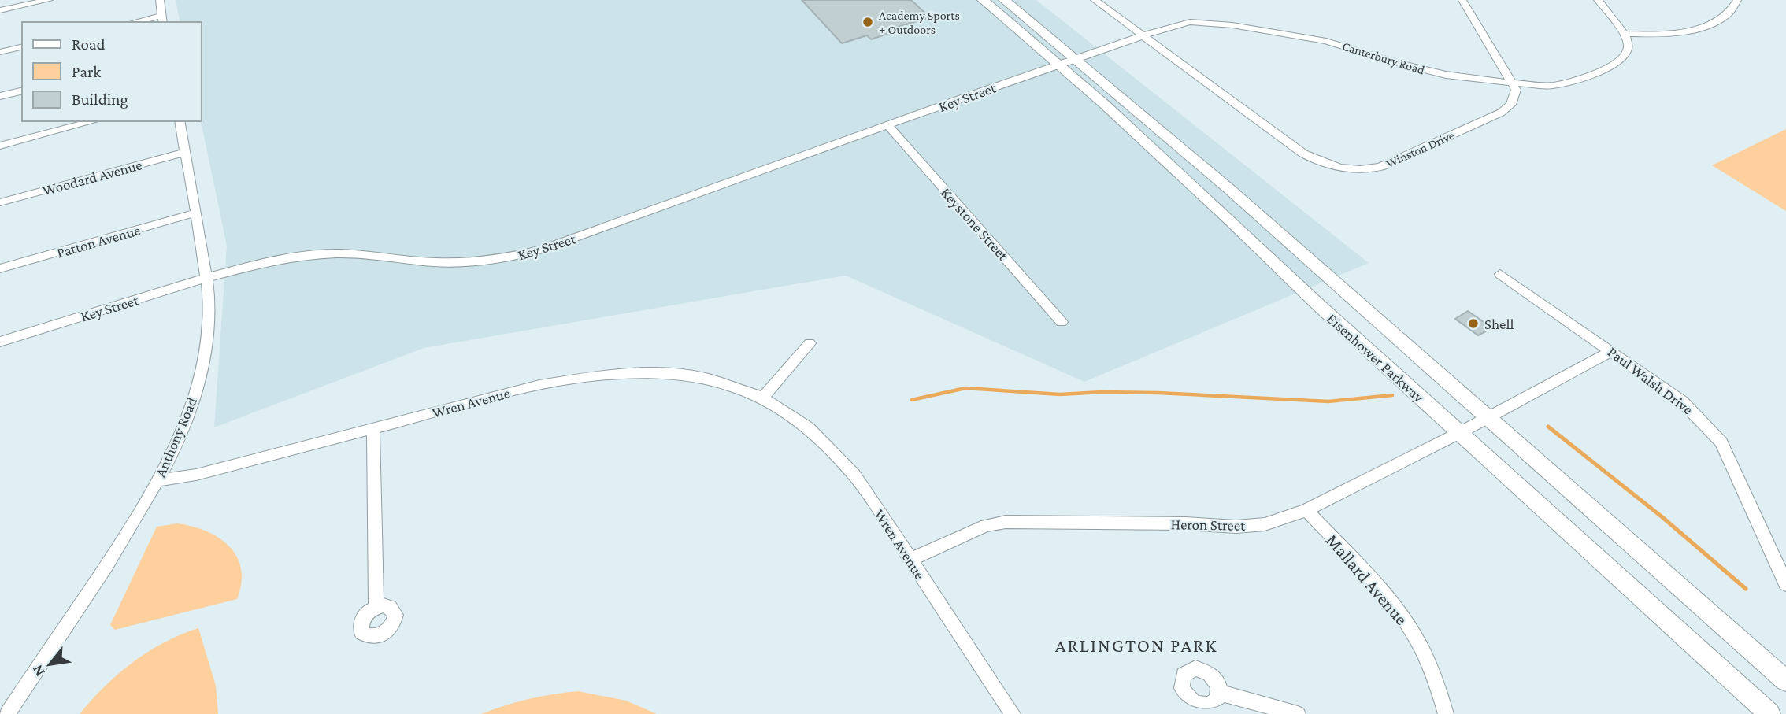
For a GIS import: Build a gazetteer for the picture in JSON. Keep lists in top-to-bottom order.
{
  "streets": {
    "main road": ["Eisenhower Parkway"],
    "street": [
      "Canterbury Road",
      "Key Street",
      "Winston Drive",
      "Woodard Avenue",
      "Keystone Street",
      "Patton Avenue",
      "Paul Walsh Drive",
      "Wren Avenue",
      "Anthony Road",
      "Heron Street",
      "Mallard Avenue"
    ]
  },
  "crossings": [
    ["Canterbury Road", "Key Street"],
    ["Canterbury Road", "Winston Drive"],
    ["Canterbury Road", "Eisenhower Parkway"],
    ["Key Street", "Keystone Street"],
    ["Key Street", "Eisenhower Parkway"],
    ["Key Street", "Anthony Road"],
    ["Woodard Avenue", "Anthony Road"],
    ["Patton Avenue", "Anthony Road"],
    ["Eisenhower Parkway", "Heron Street"],
    ["Paul Walsh Drive", "Heron Street"],
    ["Wren Avenue", "Anthony Road"],
    ["Wren Avenue", "Heron Street"],
    ["Heron Street", "Mallard Avenue"]
  ],
  "districts": ["ARLINGTON PARK"],
  "places": ["Academy Sports + Outdoors", "Shell"],
  "legend": ["Road", "Park", "Building"],
  "north": "bottom left"
}
